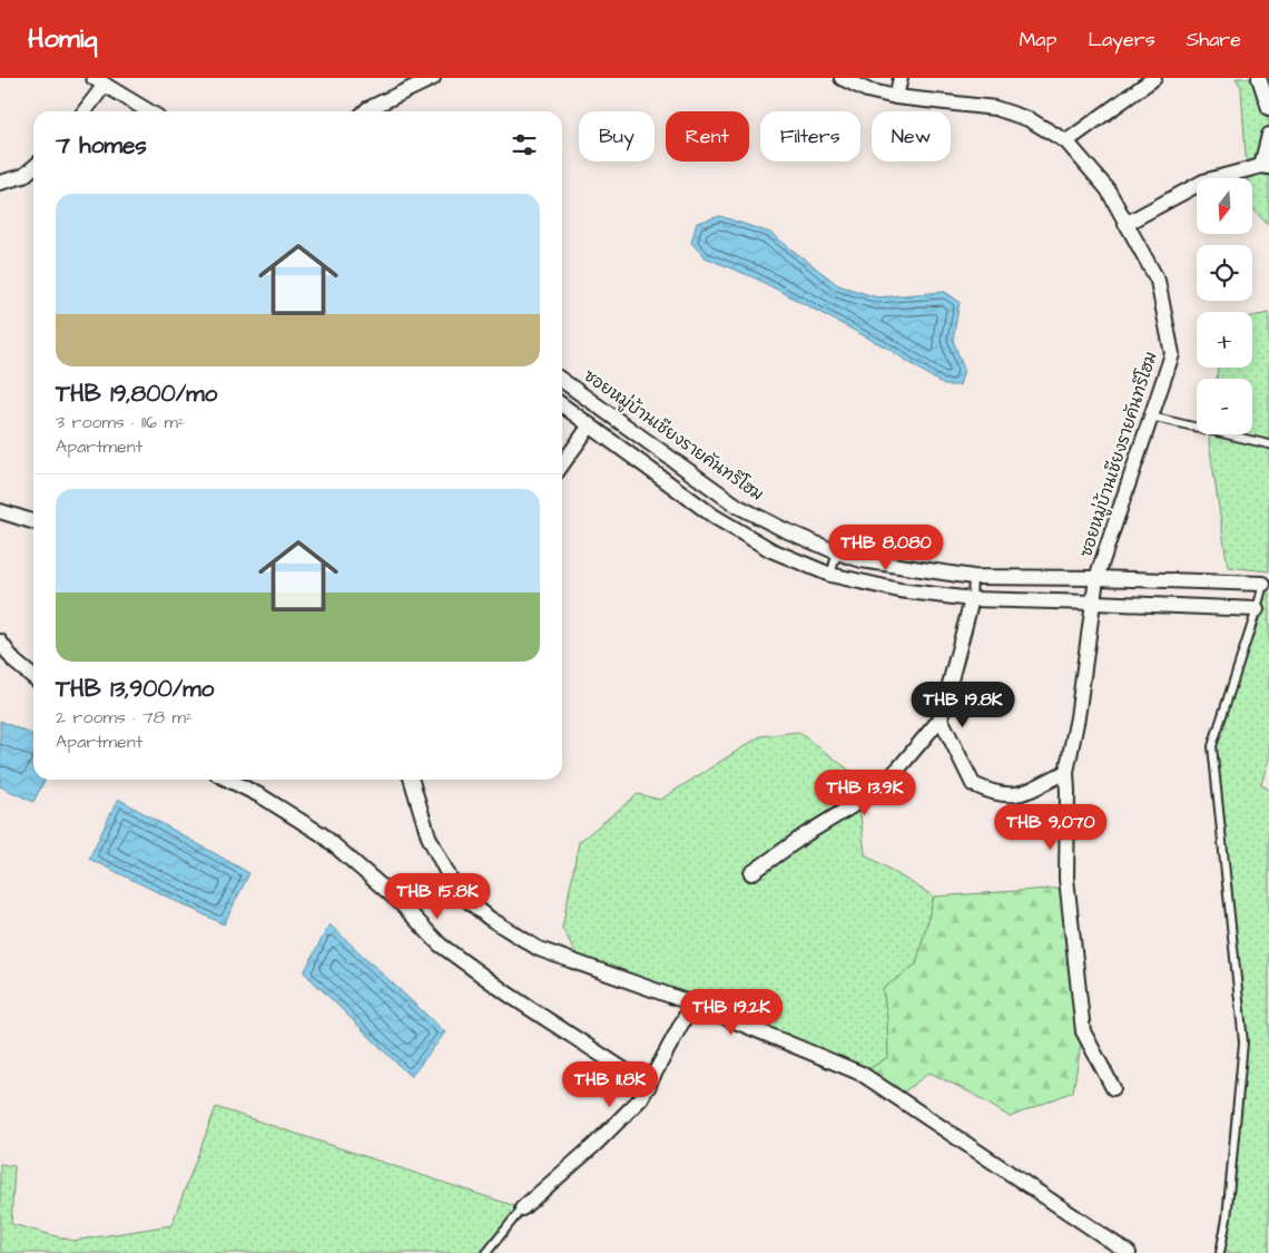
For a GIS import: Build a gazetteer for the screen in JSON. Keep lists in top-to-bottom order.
{
  "streets": {
    "street": ["ซอยหมู่บ้านเชียงรายคันทรีโฮม"]
  },
  "north": "bottom",
  "page": {
    "header": "Homiq",
    "nav": ["Map", "Layers", "Share"],
    "chip": [
      "Buy",
      "Rent",
      "Filters",
      "New"
    ],
    "heading": "7 homes",
    "map_buttons": ["+", "−"],
    "list": [
      {
        "name": "THB 19,800/mo",
        "note": "3 rooms · 116 m² · Apartment"
      },
      {
        "name": "THB 13,900/mo",
        "note": "2 rooms · 78 m² · Apartment"
      }
    ],
    "price": [
      "THB 8,080",
      "THB 19.8K",
      "THB 13.9K",
      "THB 9,070",
      "THB 15.8K",
      "THB 19.2K",
      "THB 11.8K"
    ]
  }
}
